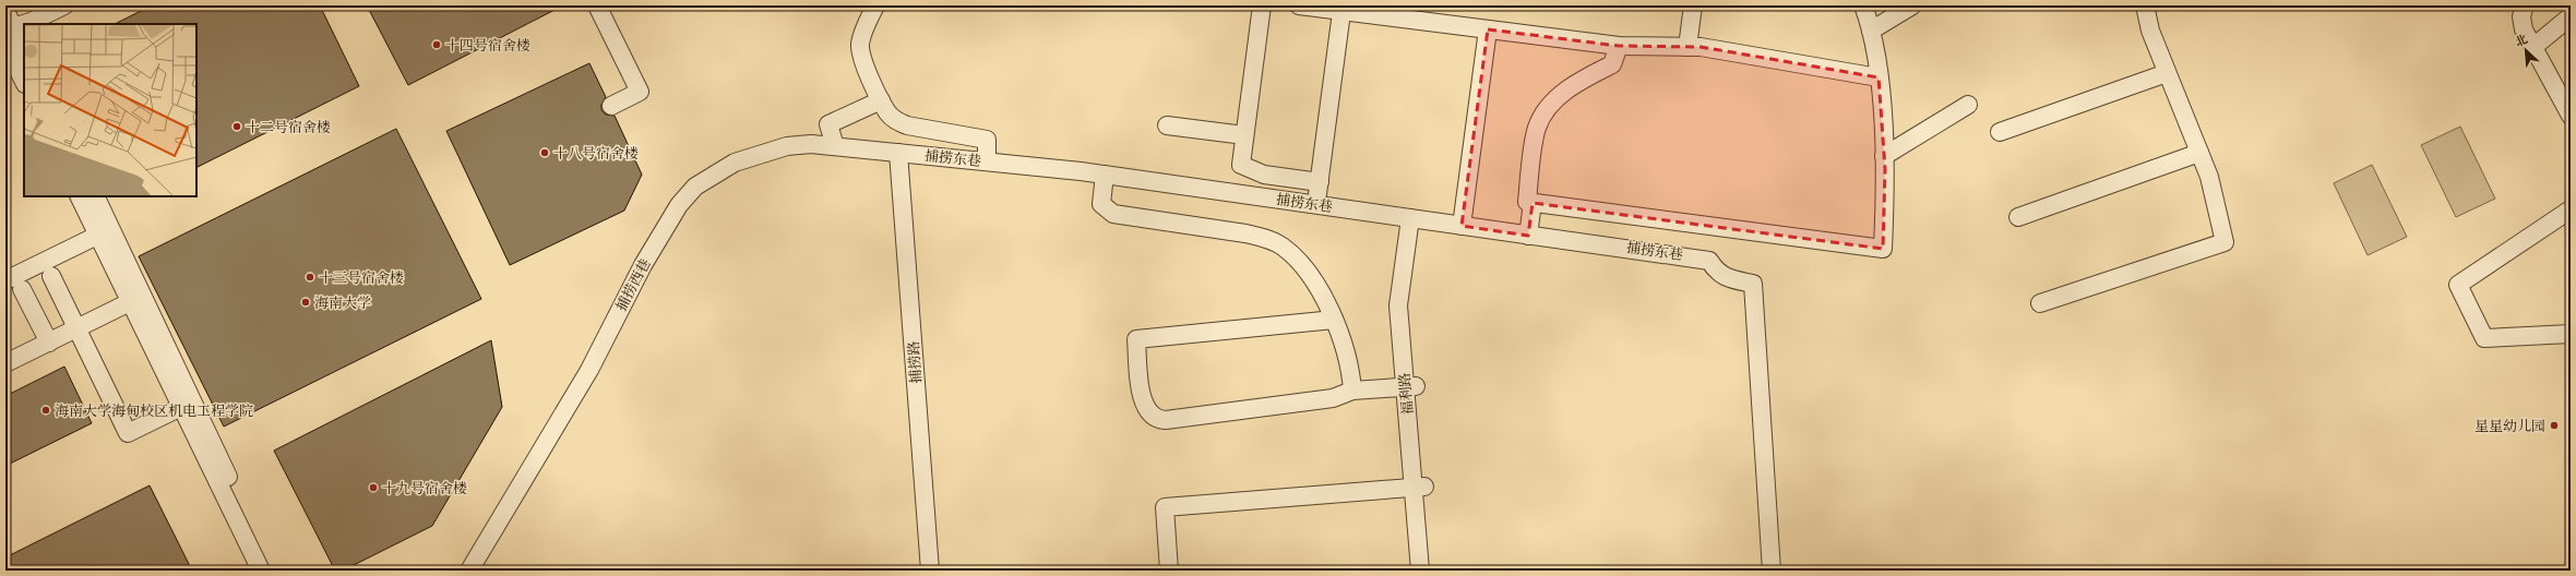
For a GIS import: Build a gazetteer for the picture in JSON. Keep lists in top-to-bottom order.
{
  "streets": {
    "street": [
      "捕捞东巷",
      "捕捞西巷",
      "捕捞路",
      "福利路"
    ]
  },
  "crossings": [
    ["捕捞东巷", "捕捞西巷"],
    ["捕捞东巷", "捕捞路"],
    ["捕捞东巷", "福利路"],
    ["捕捞西巷", "捕捞路"]
  ],
  "places": [
    "十四号宿舍楼",
    "十二号宿舍楼",
    "十八号宿舍楼",
    "十三号宿舍楼",
    "海南大学",
    "海南大学海甸校区机电工程学院",
    "星星幼儿园",
    "十九号宿舍楼"
  ],
  "north": "top left"
}
